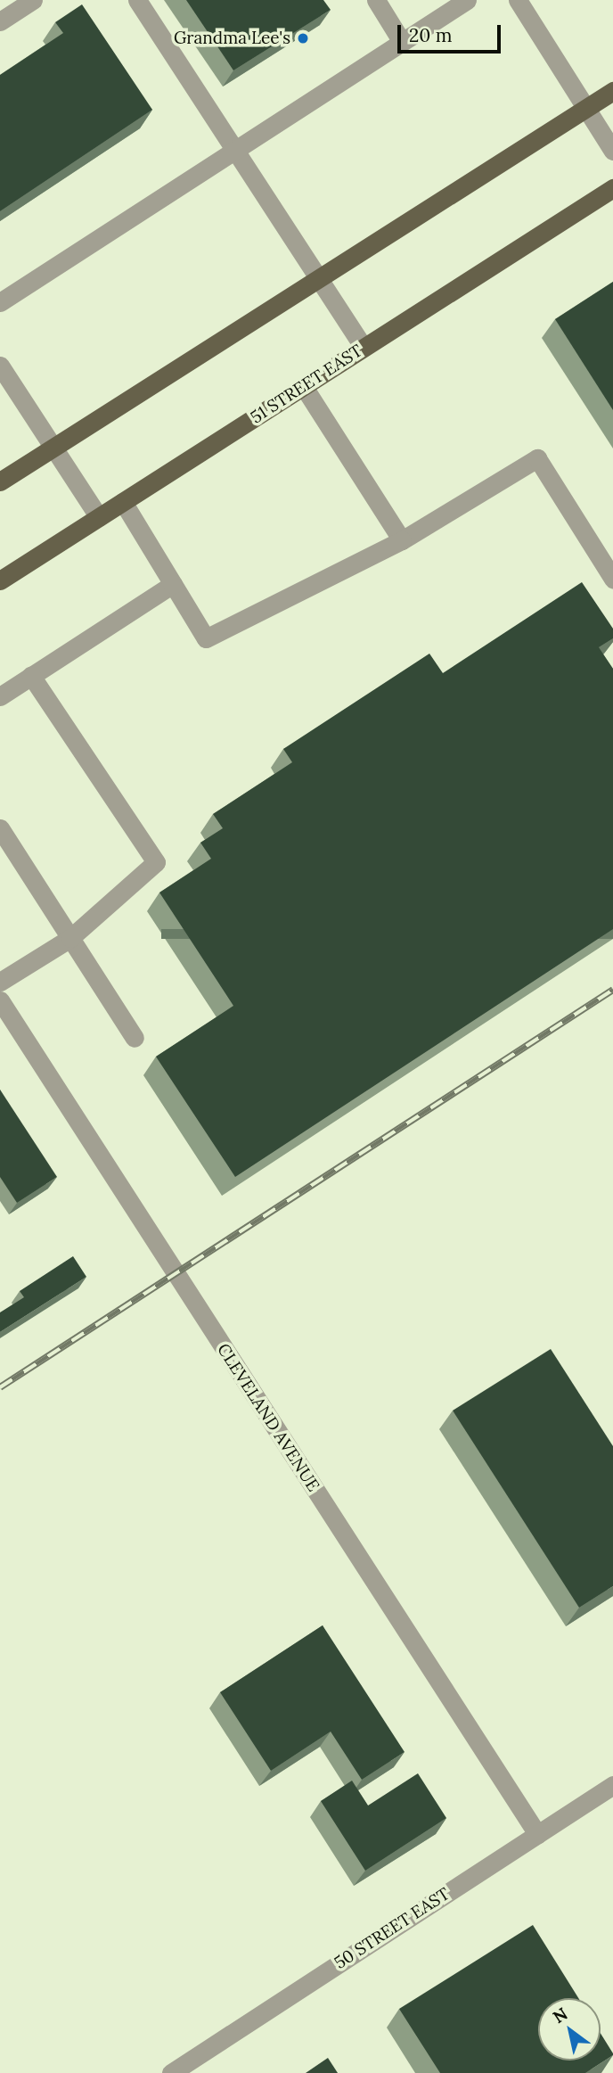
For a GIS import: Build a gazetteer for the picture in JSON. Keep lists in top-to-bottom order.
{
  "streets": {
    "main road": ["51 STREET EAST"],
    "street": ["CLEVELAND AVENUE", "50 STREET EAST"]
  },
  "crossings": [
    ["CLEVELAND AVENUE", "50 STREET EAST"]
  ],
  "places": ["Grandma Lee's"],
  "scale_bar": "20 m",
  "north": "top left"
}
